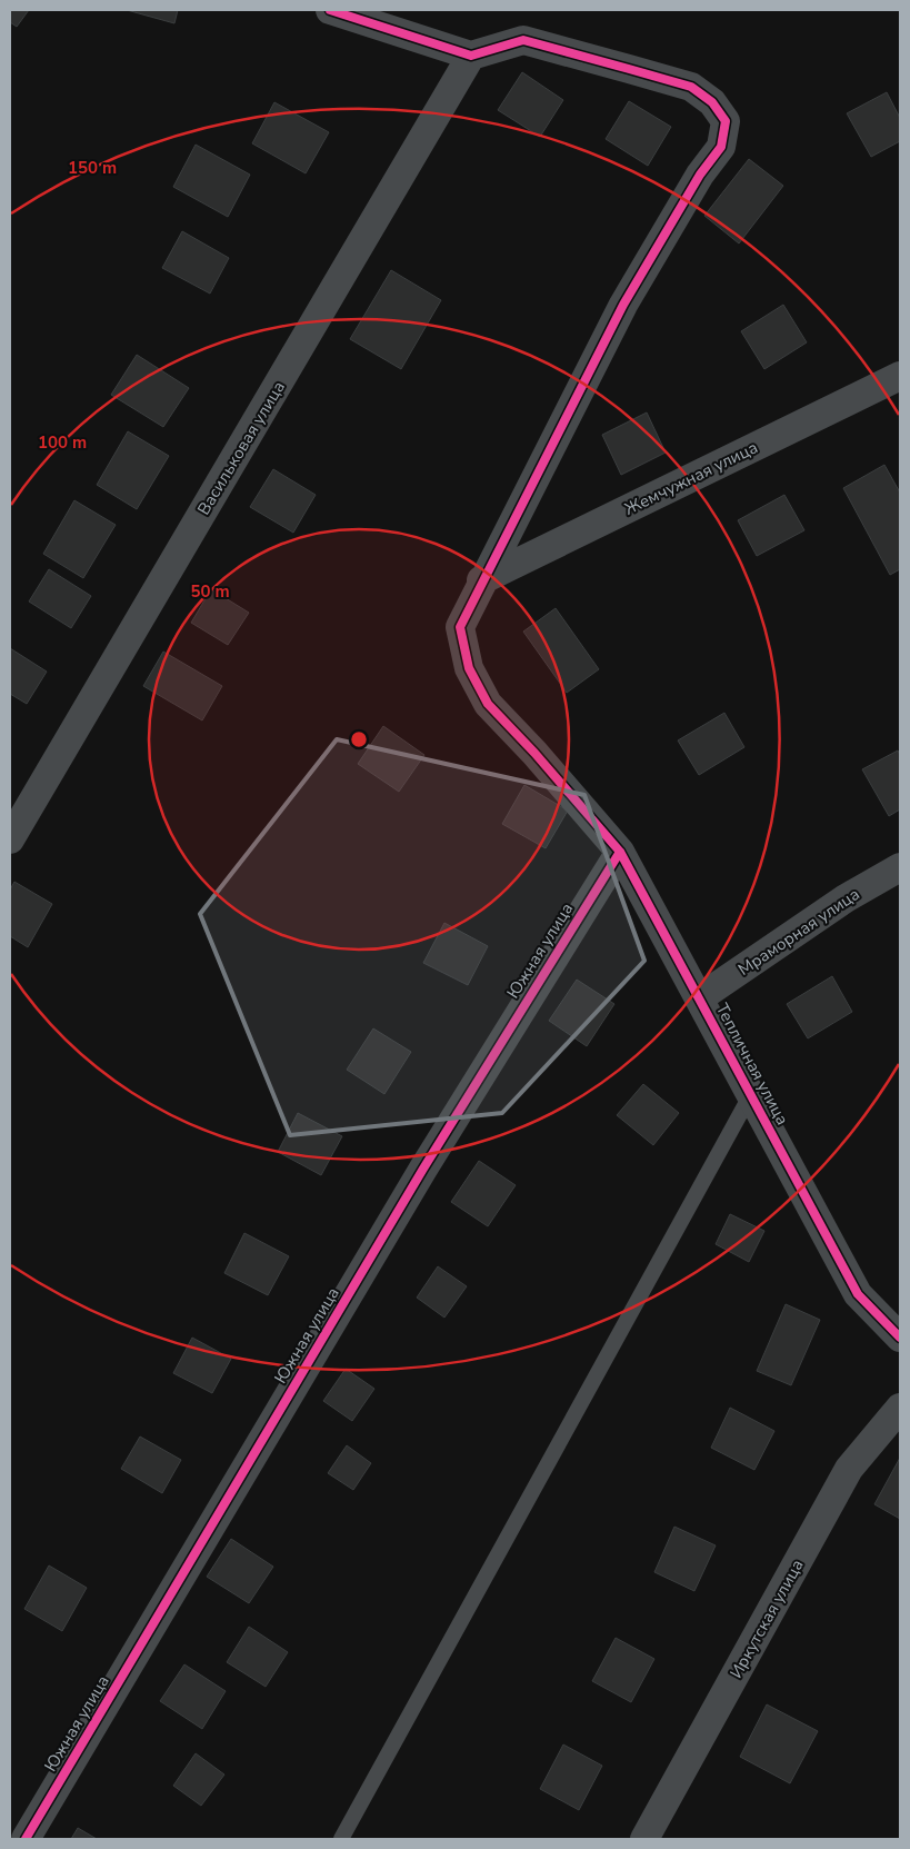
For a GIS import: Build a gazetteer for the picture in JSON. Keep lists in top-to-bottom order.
{
  "streets": {
    "street": [
      "Васильковая улица",
      "Жемчужная улица",
      "Мраморная улица",
      "Южная улица",
      "Тепличная улица",
      "Иркутская улица"
    ]
  },
  "crossings": [
    ["Васильковая улица", "Тепличная улица"],
    ["Жемчужная улица", "Тепличная улица"],
    ["Мраморная улица", "Тепличная улица"],
    ["Южная улица", "Тепличная улица"]
  ],
  "rings": ["150 m", "100 m", "50 m"]
}
